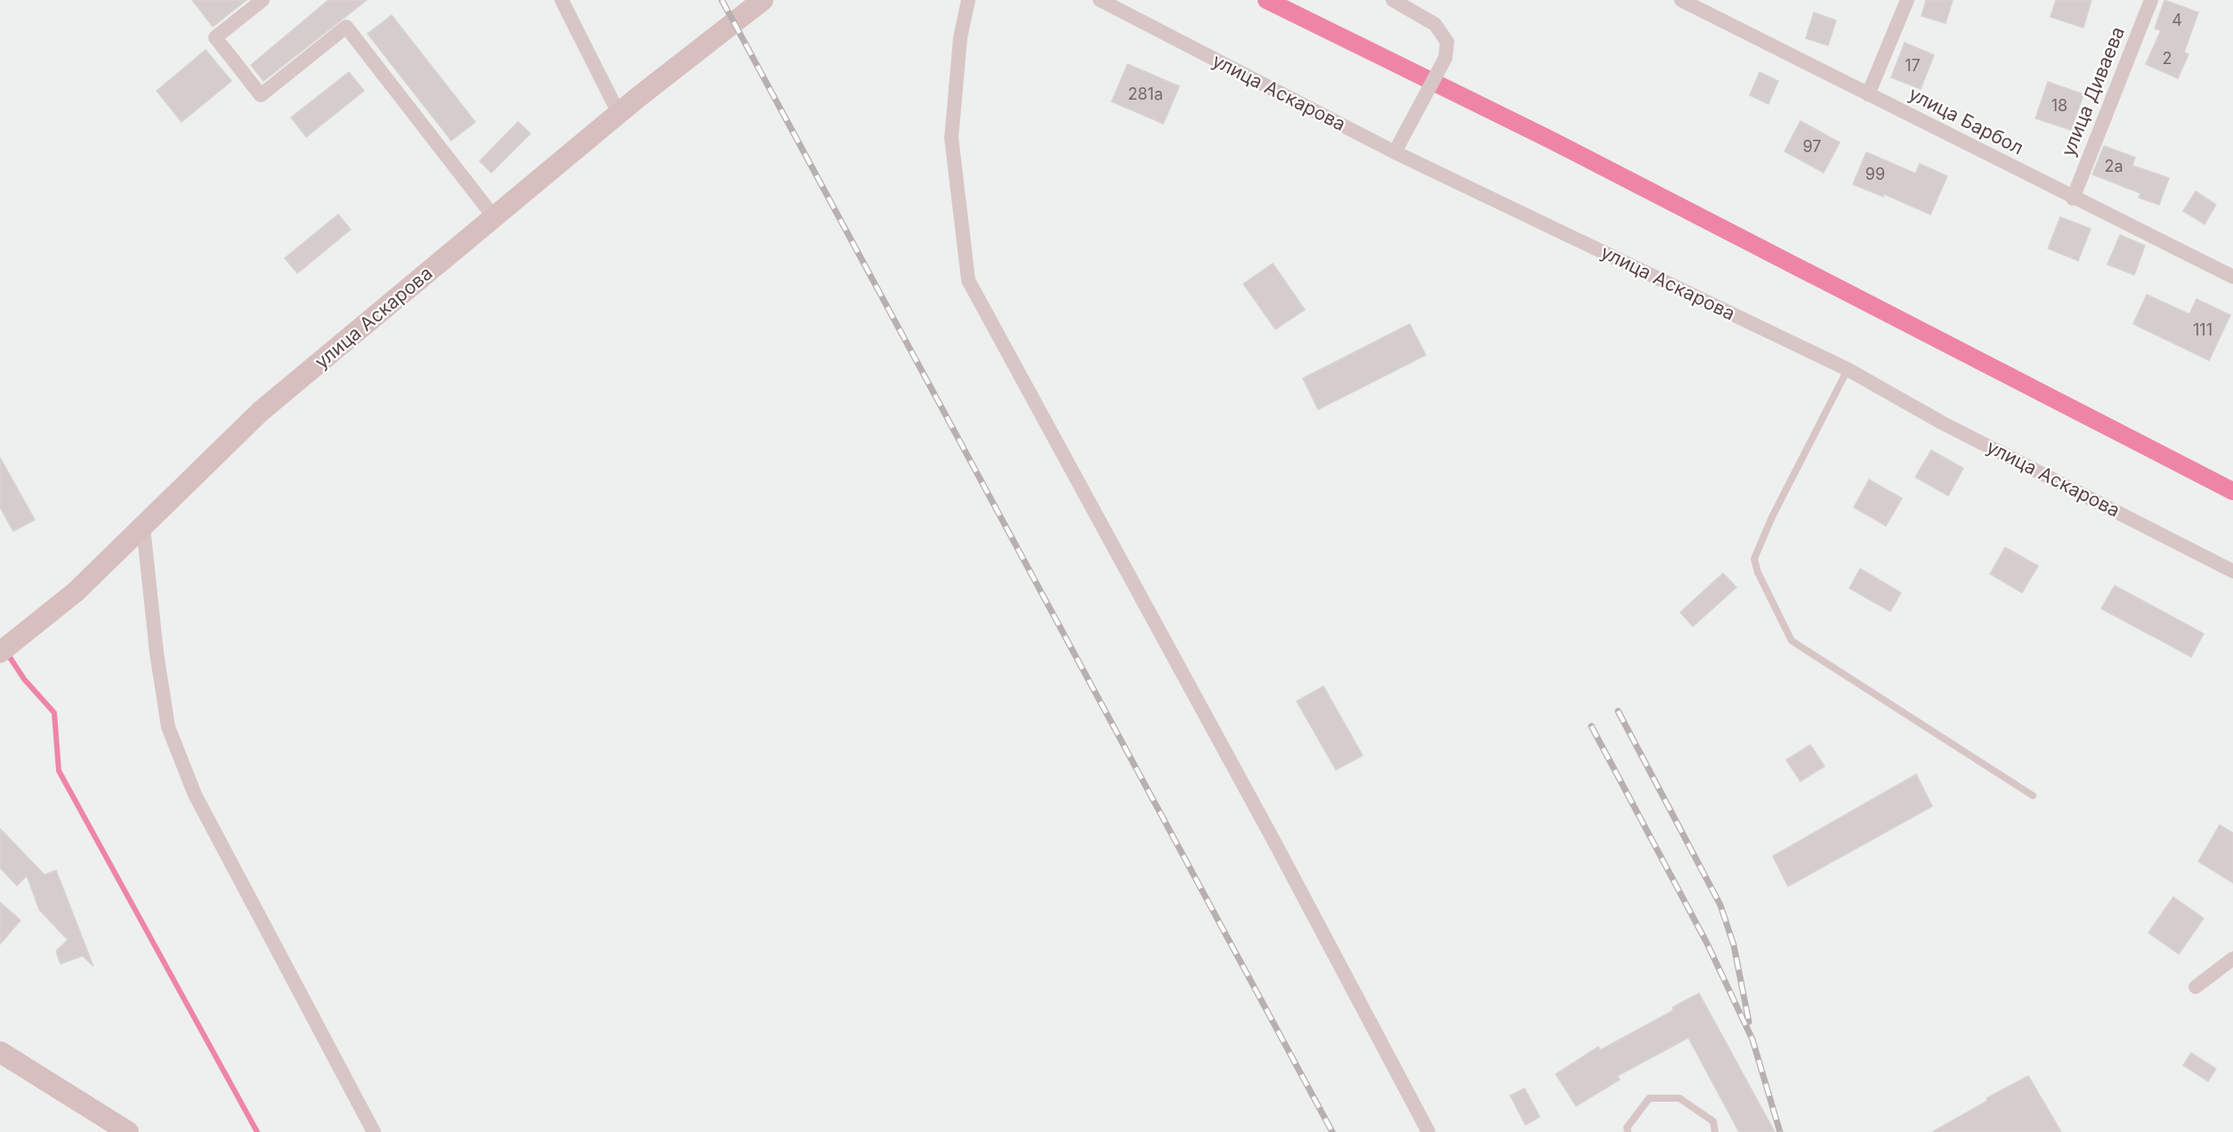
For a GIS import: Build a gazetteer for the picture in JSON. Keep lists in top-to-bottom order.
{
  "streets": {
    "main road": ["улица Аскарова"],
    "street": ["улица Диваева", "улица Барбол"]
  },
  "crossings": [
    ["улица Диваева", "улица Барбол"]
  ],
  "house_numbers": [
    "4",
    "2",
    "17",
    "281а",
    "18",
    "97",
    "2а",
    "99",
    "111"
  ]
}
